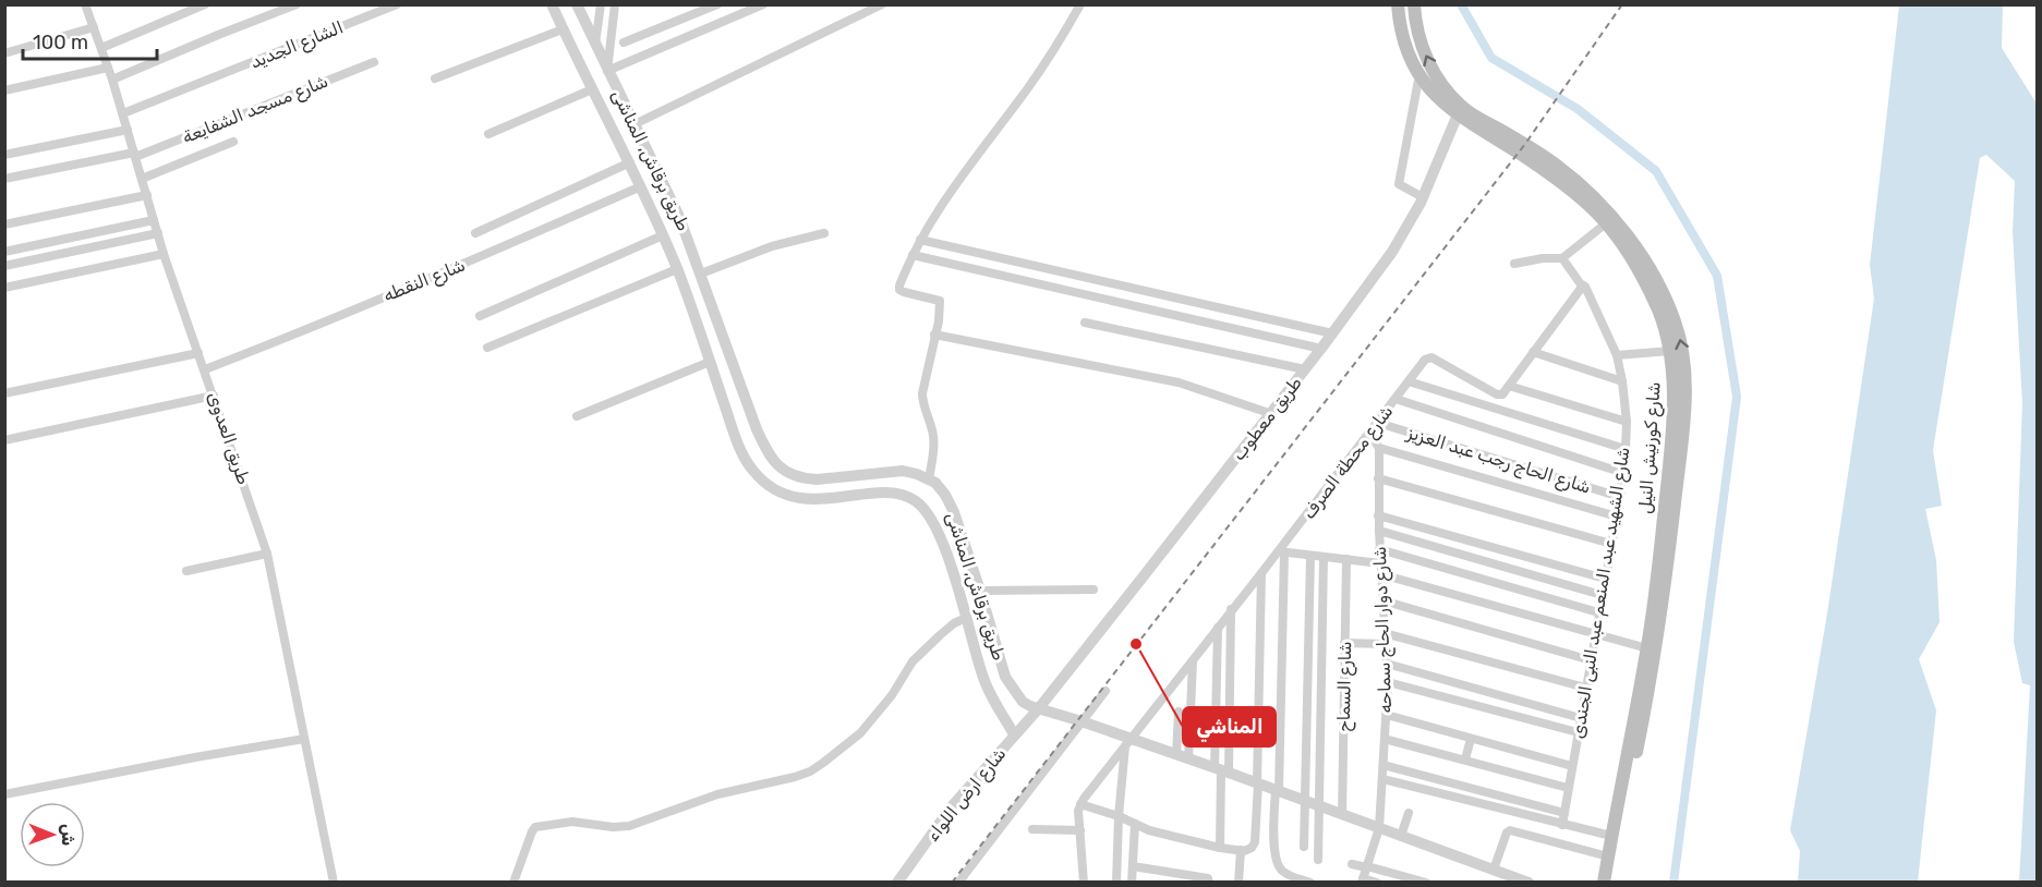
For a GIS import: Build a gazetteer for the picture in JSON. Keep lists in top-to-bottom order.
{
  "streets": {
    "main road": ["شارع كورنيش النيل"],
    "street": [
      "الشارع الجديد",
      "شارع مسجد الشفايعة",
      "طريق برقاش, المناشى",
      "شارع النقطه",
      "طريق معطوب",
      "طريق العدوى",
      "شارع الحاج رجب عبد العزيز",
      "شارع محطة الصرف",
      "شارع الشهيد عبد المنعم عبد النبى الجندى",
      "شارع دوار الحاج سماحه",
      "شارع السماح",
      "شارع ارض اللواء"
    ]
  },
  "crossings": [
    ["الشارع الجديد", "طريق العدوى"],
    ["شارع مسجد الشفايعة", "طريق العدوى"],
    ["طريق برقاش, المناشى", "شارع النقطه"],
    ["طريق برقاش, المناشى", "طريق معطوب"],
    ["طريق برقاش, المناشى", "شارع محطة الصرف"],
    ["طريق برقاش, المناشى", "شارع دوار الحاج سماحه"],
    ["طريق برقاش, المناشى", "شارع السماح"],
    ["طريق برقاش, المناشى", "شارع ارض اللواء"],
    ["شارع النقطه", "طريق العدوى"],
    ["طريق معطوب", "شارع كورنيش النيل"],
    ["طريق معطوب", "شارع ارض اللواء"],
    ["شارع الحاج رجب عبد العزيز", "شارع محطة الصرف"],
    ["شارع الحاج رجب عبد العزيز", "شارع الشهيد عبد المنعم عبد النبى الجندى"]
  ],
  "places": ["المناشي"],
  "scale_bar": "100 m",
  "north": "right"
}
